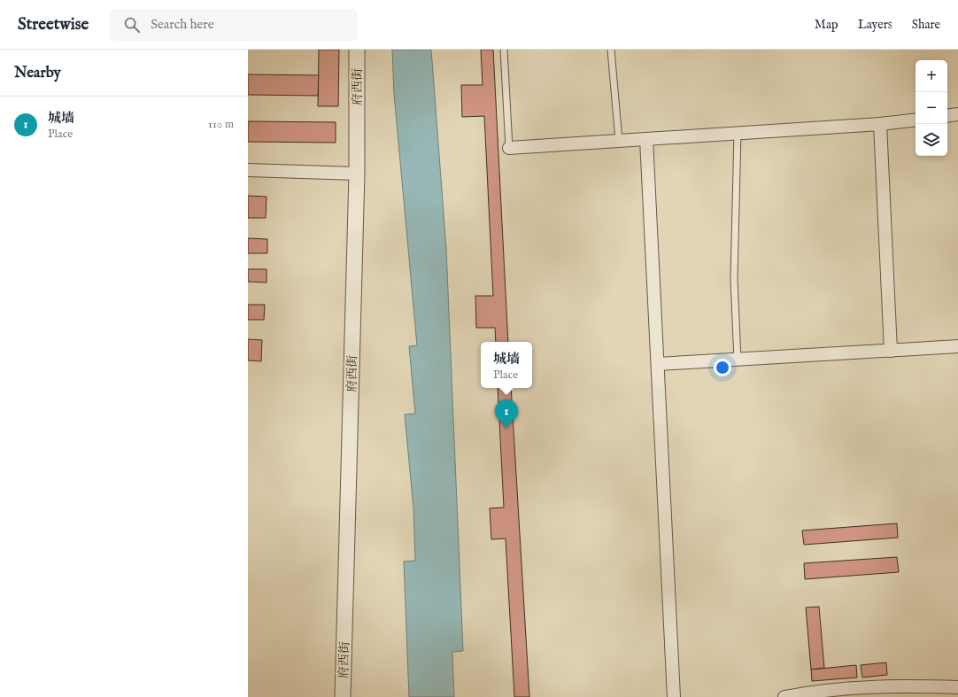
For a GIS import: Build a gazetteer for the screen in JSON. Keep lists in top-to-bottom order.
{
  "streets": {
    "street": ["府西街"]
  },
  "page": {
    "header": "Streetwise",
    "search": "Search here",
    "nav": ["Map", "Layers", "Share"],
    "heading": "Nearby",
    "map_buttons": ["+", "−"],
    "list": [
      {
        "mark": "1",
        "name": "城墙",
        "note": "Place",
        "value": "110 m"
      }
    ],
    "popup": ["城墙", "Place"],
    "pins": "1"
  }
}
